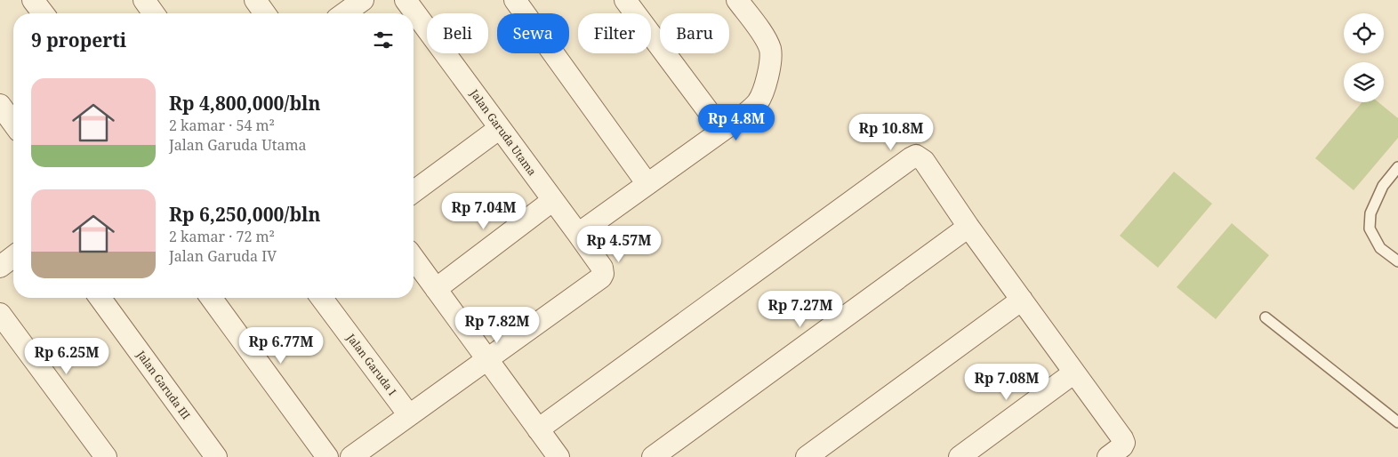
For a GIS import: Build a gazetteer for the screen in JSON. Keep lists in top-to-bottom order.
{
  "streets": {
    "street": ["Jalan Garuda Utama", "Jalan Garuda I", "Jalan Garuda III"]
  },
  "crossings": [
    ["Jalan Garuda Utama", "Jalan Garuda I"]
  ],
  "page": {
    "chip": [
      "Beli",
      "Sewa",
      "Filter",
      "Baru"
    ],
    "heading": "9 properti",
    "list": [
      {
        "name": "Rp 4,800,000/bln",
        "note": "2 kamar · 54 m² · Jalan Garuda Utama"
      },
      {
        "name": "Rp 6,250,000/bln",
        "note": "2 kamar · 72 m² · Jalan Garuda IV"
      }
    ],
    "price": [
      "Rp 4.8M",
      "Rp 10.8M",
      "Rp 7.04M",
      "Rp 4.57M",
      "Rp 7.27M",
      "Rp 7.82M",
      "Rp 6.77M",
      "Rp 6.25M",
      "Rp 7.08M"
    ]
  }
}
